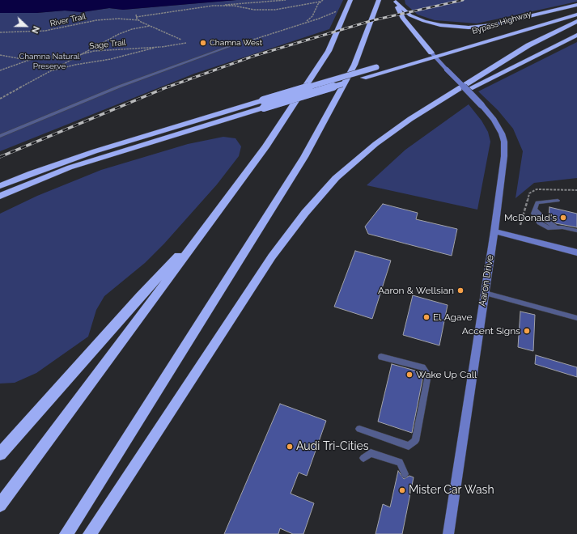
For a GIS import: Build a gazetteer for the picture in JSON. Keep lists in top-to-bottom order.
{
  "streets": {
    "highway": ["Bypass Highway"],
    "main road": ["Aaron Drive"],
    "path": ["River Trail", "Sage Trail"]
  },
  "crossings": [
    ["Bypass Highway", "Aaron Drive"]
  ],
  "parks": ["Chamna Natural Preserve"],
  "places": [
    "Chamna West",
    "McDonald's",
    "Aaron & Wellsian",
    "El Agave",
    "Accent Signs",
    "Wake Up Call",
    "Audi Tri-Cities",
    "Mister Car Wash"
  ],
  "north": "right"
}
